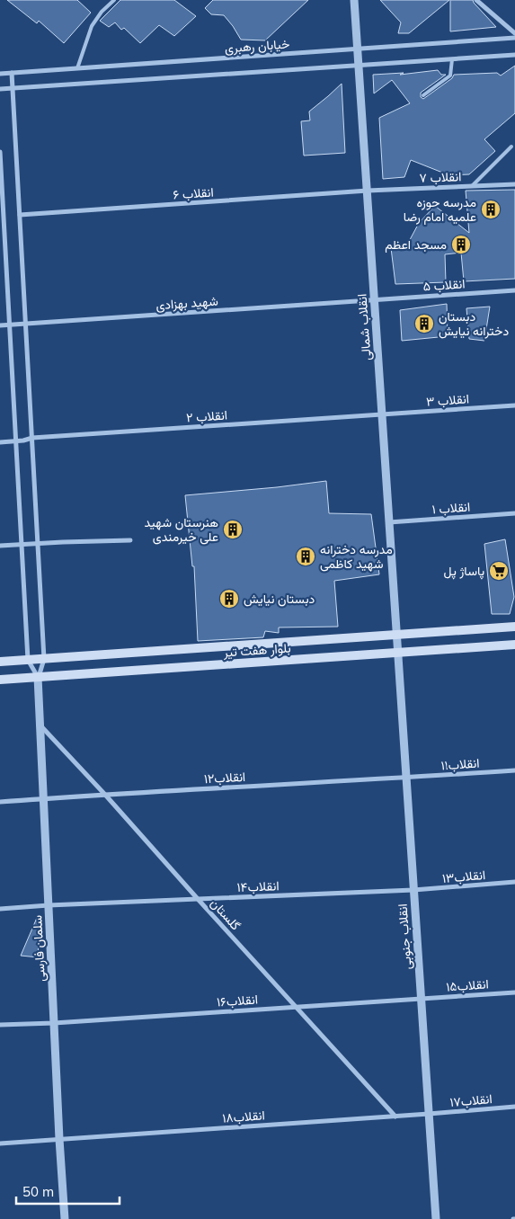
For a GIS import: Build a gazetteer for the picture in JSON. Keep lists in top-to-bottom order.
{
  "streets": {
    "main road": ["بلوار هفت تیر"],
    "street": [
      "خیابان رهبری",
      "انقلاب ۷",
      "انقلاب ۶",
      "انقلاب ۵",
      "شهید بهزادی",
      "انقلاب شمالی",
      "انقلاب ۳",
      "انقلاب ۲",
      "انقلاب ۱",
      "انقلاب۱۱",
      "انقلاب۱۲",
      "انقلاب۱۳",
      "انقلاب۱۴",
      "گلستان",
      "انقلاب جنوبی",
      "سلمان فارسی",
      "انقلاب۱۵",
      "انقلاب۱۶",
      "انقلاب۱۷",
      "انقلاب۱۸"
    ]
  },
  "crossings": [
    ["خیابان رهبری", "انقلاب شمالی"],
    ["انقلاب ۷", "انقلاب ۶"],
    ["انقلاب ۷", "انقلاب شمالی"],
    ["انقلاب ۶", "انقلاب شمالی"],
    ["انقلاب ۵", "شهید بهزادی"],
    ["انقلاب ۵", "انقلاب شمالی"],
    ["شهید بهزادی", "انقلاب شمالی"],
    ["انقلاب شمالی", "انقلاب ۳"],
    ["انقلاب شمالی", "انقلاب ۲"],
    ["انقلاب شمالی", "انقلاب ۱"],
    ["انقلاب شمالی", "بلوار هفت تیر"],
    ["انقلاب شمالی", "انقلاب جنوبی"],
    ["انقلاب ۳", "انقلاب ۲"],
    ["بلوار هفت تیر", "انقلاب جنوبی"],
    ["بلوار هفت تیر", "سلمان فارسی"],
    ["انقلاب۱۱", "انقلاب۱۲"],
    ["انقلاب۱۱", "انقلاب جنوبی"],
    ["انقلاب۱۲", "گلستان"],
    ["انقلاب۱۲", "انقلاب جنوبی"],
    ["انقلاب۱۲", "سلمان فارسی"],
    ["انقلاب۱۳", "انقلاب۱۴"],
    ["انقلاب۱۳", "انقلاب جنوبی"],
    ["انقلاب۱۴", "گلستان"],
    ["انقلاب۱۴", "انقلاب جنوبی"],
    ["انقلاب۱۴", "سلمان فارسی"],
    ["گلستان", "سلمان فارسی"],
    ["گلستان", "انقلاب۱۶"],
    ["گلستان", "انقلاب۱۸"],
    ["انقلاب جنوبی", "انقلاب۱۵"],
    ["انقلاب جنوبی", "انقلاب۱۶"],
    ["انقلاب جنوبی", "انقلاب۱۷"],
    ["انقلاب جنوبی", "انقلاب۱۸"],
    ["سلمان فارسی", "انقلاب۱۶"],
    ["سلمان فارسی", "انقلاب۱۸"],
    ["انقلاب۱۵", "انقلاب۱۶"],
    ["انقلاب۱۷", "انقلاب۱۸"]
  ],
  "places": {
    "building": [
      "مدرسه حوزه علمیه امام رضا",
      "مسجد اعظم",
      "دبستان دخترانه نیایش",
      "هنرستان شهید علی خیرمندی",
      "مدرسه دخترانه شهید کاظمی",
      "دبستان نیایش"
    ],
    "supermarket": ["پاساژ پل"]
  },
  "scale_bar": "50 m"
}
